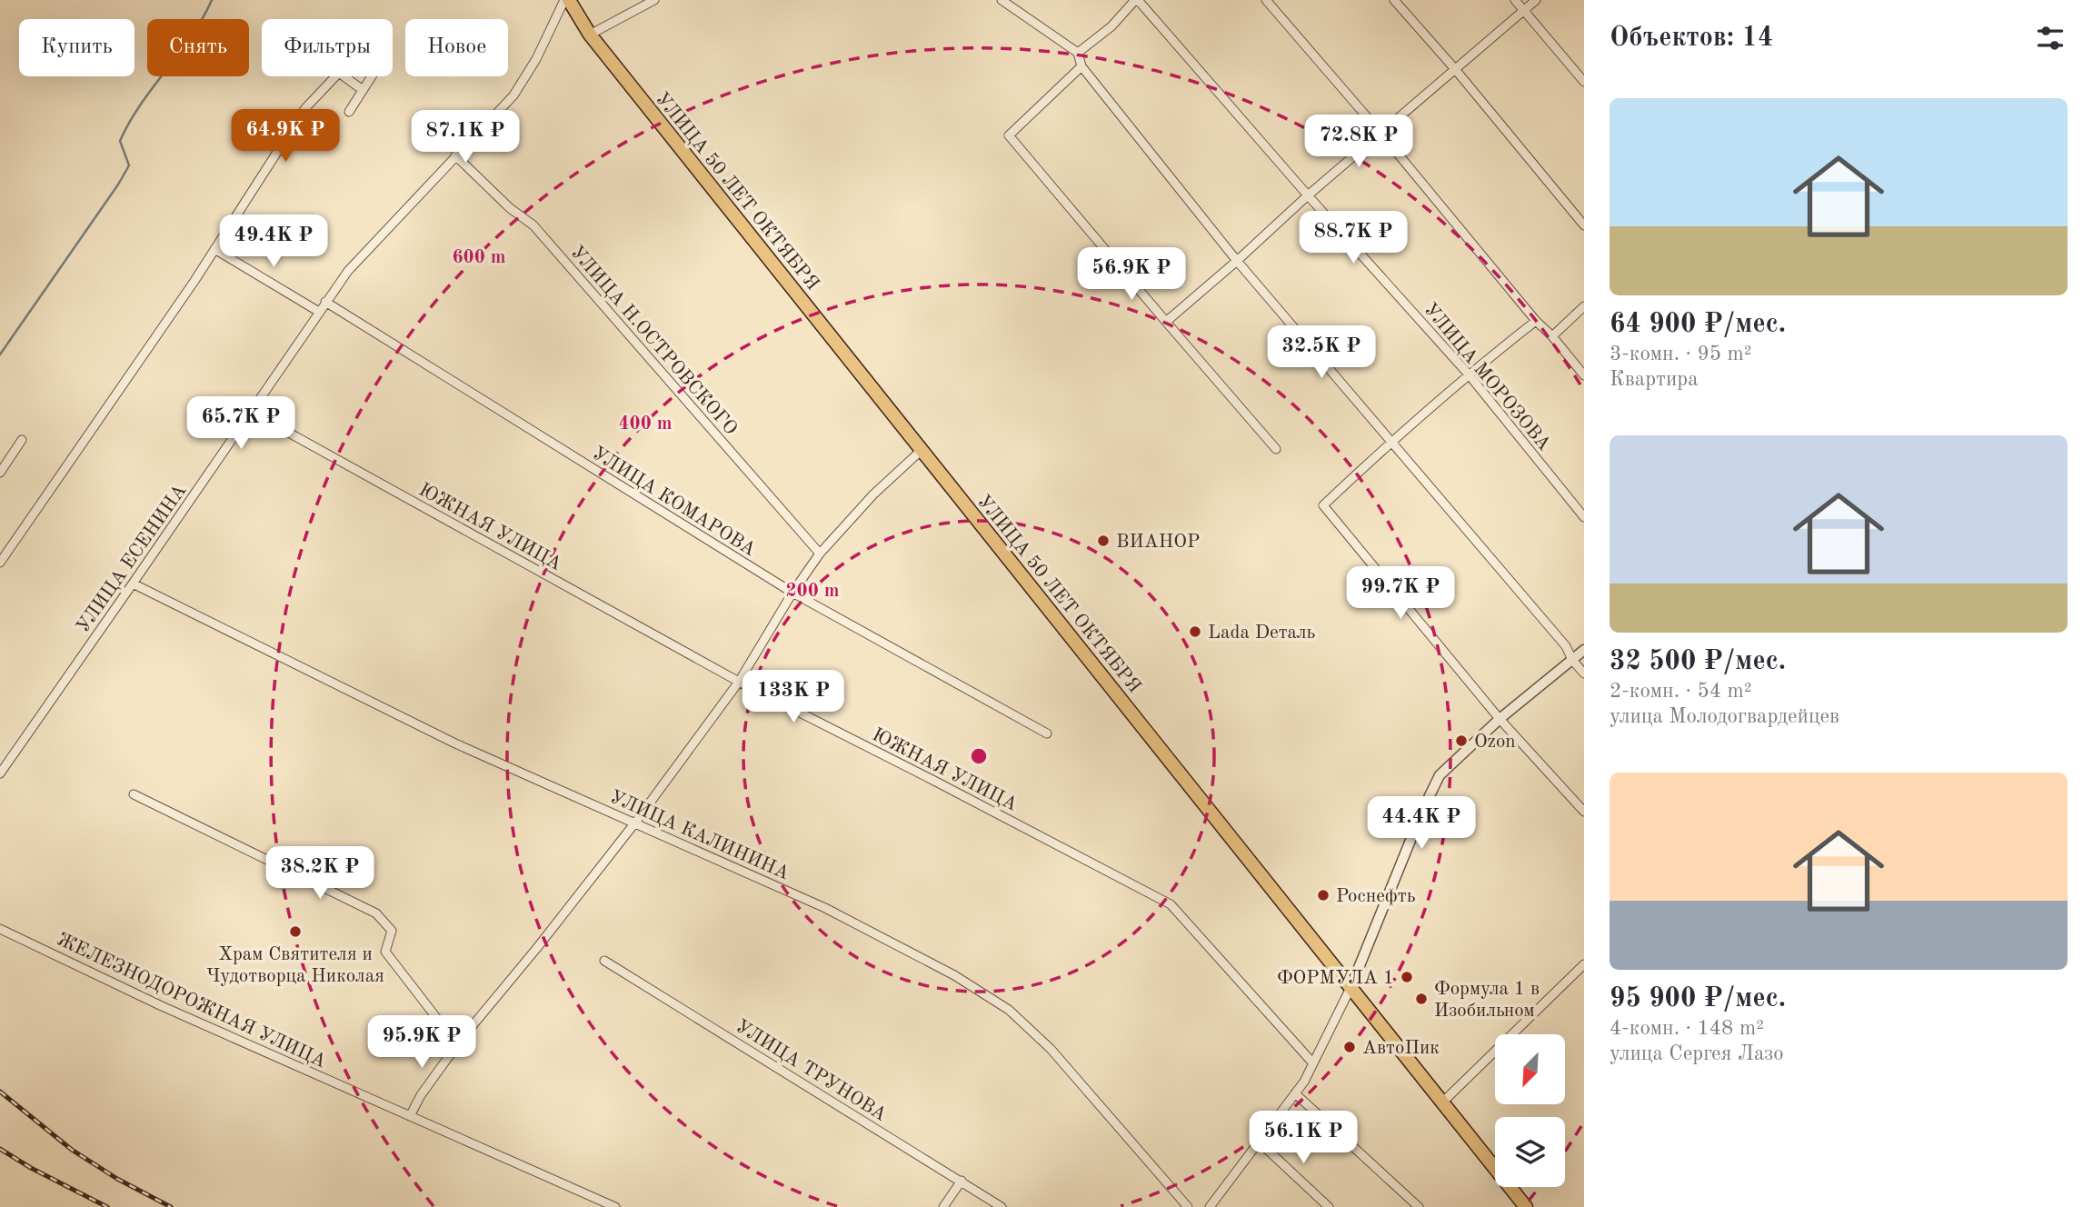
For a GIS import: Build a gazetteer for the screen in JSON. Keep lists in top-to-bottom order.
{
  "streets": {
    "main road": ["УЛИЦА 50 ЛЕТ ОКТЯБРЯ"],
    "street": [
      "УЛИЦА Н.ОСТРОВСКОГО",
      "УЛИЦА МОРОЗОВА",
      "УЛИЦА КОМАРОВА",
      "ЮЖНАЯ УЛИЦА",
      "УЛИЦА ЕСЕНИНА",
      "УЛИЦА КАЛИНИНА",
      "ЖЕЛЕЗНОДОРОЖНАЯ УЛИЦА",
      "УЛИЦА ТРУНОВА"
    ]
  },
  "crossings": [
    ["УЛИЦА 50 ЛЕТ ОКТЯБРЯ", "УЛИЦА ЕСЕНИНА"],
    ["УЛИЦА Н.ОСТРОВСКОГО", "УЛИЦА ЕСЕНИНА"],
    ["УЛИЦА КОМАРОВА", "УЛИЦА ЕСЕНИНА"],
    ["ЮЖНАЯ УЛИЦА", "УЛИЦА ЕСЕНИНА"],
    ["УЛИЦА ЕСЕНИНА", "УЛИЦА КАЛИНИНА"]
  ],
  "places": [
    "ВИАНОР",
    "Lada Dеталь",
    "Ozon",
    "Роснефть",
    "Храм Святителя и Чудотворца Николая",
    "ФОРМУЛА 1",
    "Формула 1 в Изобильном",
    "АвтоПик"
  ],
  "north": "bottom left",
  "page": {
    "heading": "Объектов: 14",
    "chip": [
      "Купить",
      "Снять",
      "Фильтры",
      "Новое"
    ],
    "list": [
      {
        "name": "64 900 ₽/мес.",
        "note": "3-комн. · 95 m² · Квартира"
      },
      {
        "name": "32 500 ₽/мес.",
        "note": "2-комн. · 54 m² · улица Молодогвардейцев"
      },
      {
        "name": "95 900 ₽/мес.",
        "note": "4-комн. · 148 m² · улица Сергея Лазо"
      }
    ],
    "price": [
      "64.9K ₽",
      "87.1K ₽",
      "72.8K ₽",
      "88.7K ₽",
      "49.4K ₽",
      "56.9K ₽",
      "32.5K ₽",
      "65.7K ₽",
      "99.7K ₽",
      "133K ₽",
      "44.4K ₽",
      "38.2K ₽",
      "95.9K ₽",
      "56.1K ₽"
    ]
  },
  "rings": ["600 m", "400 m", "200 m"]
}
